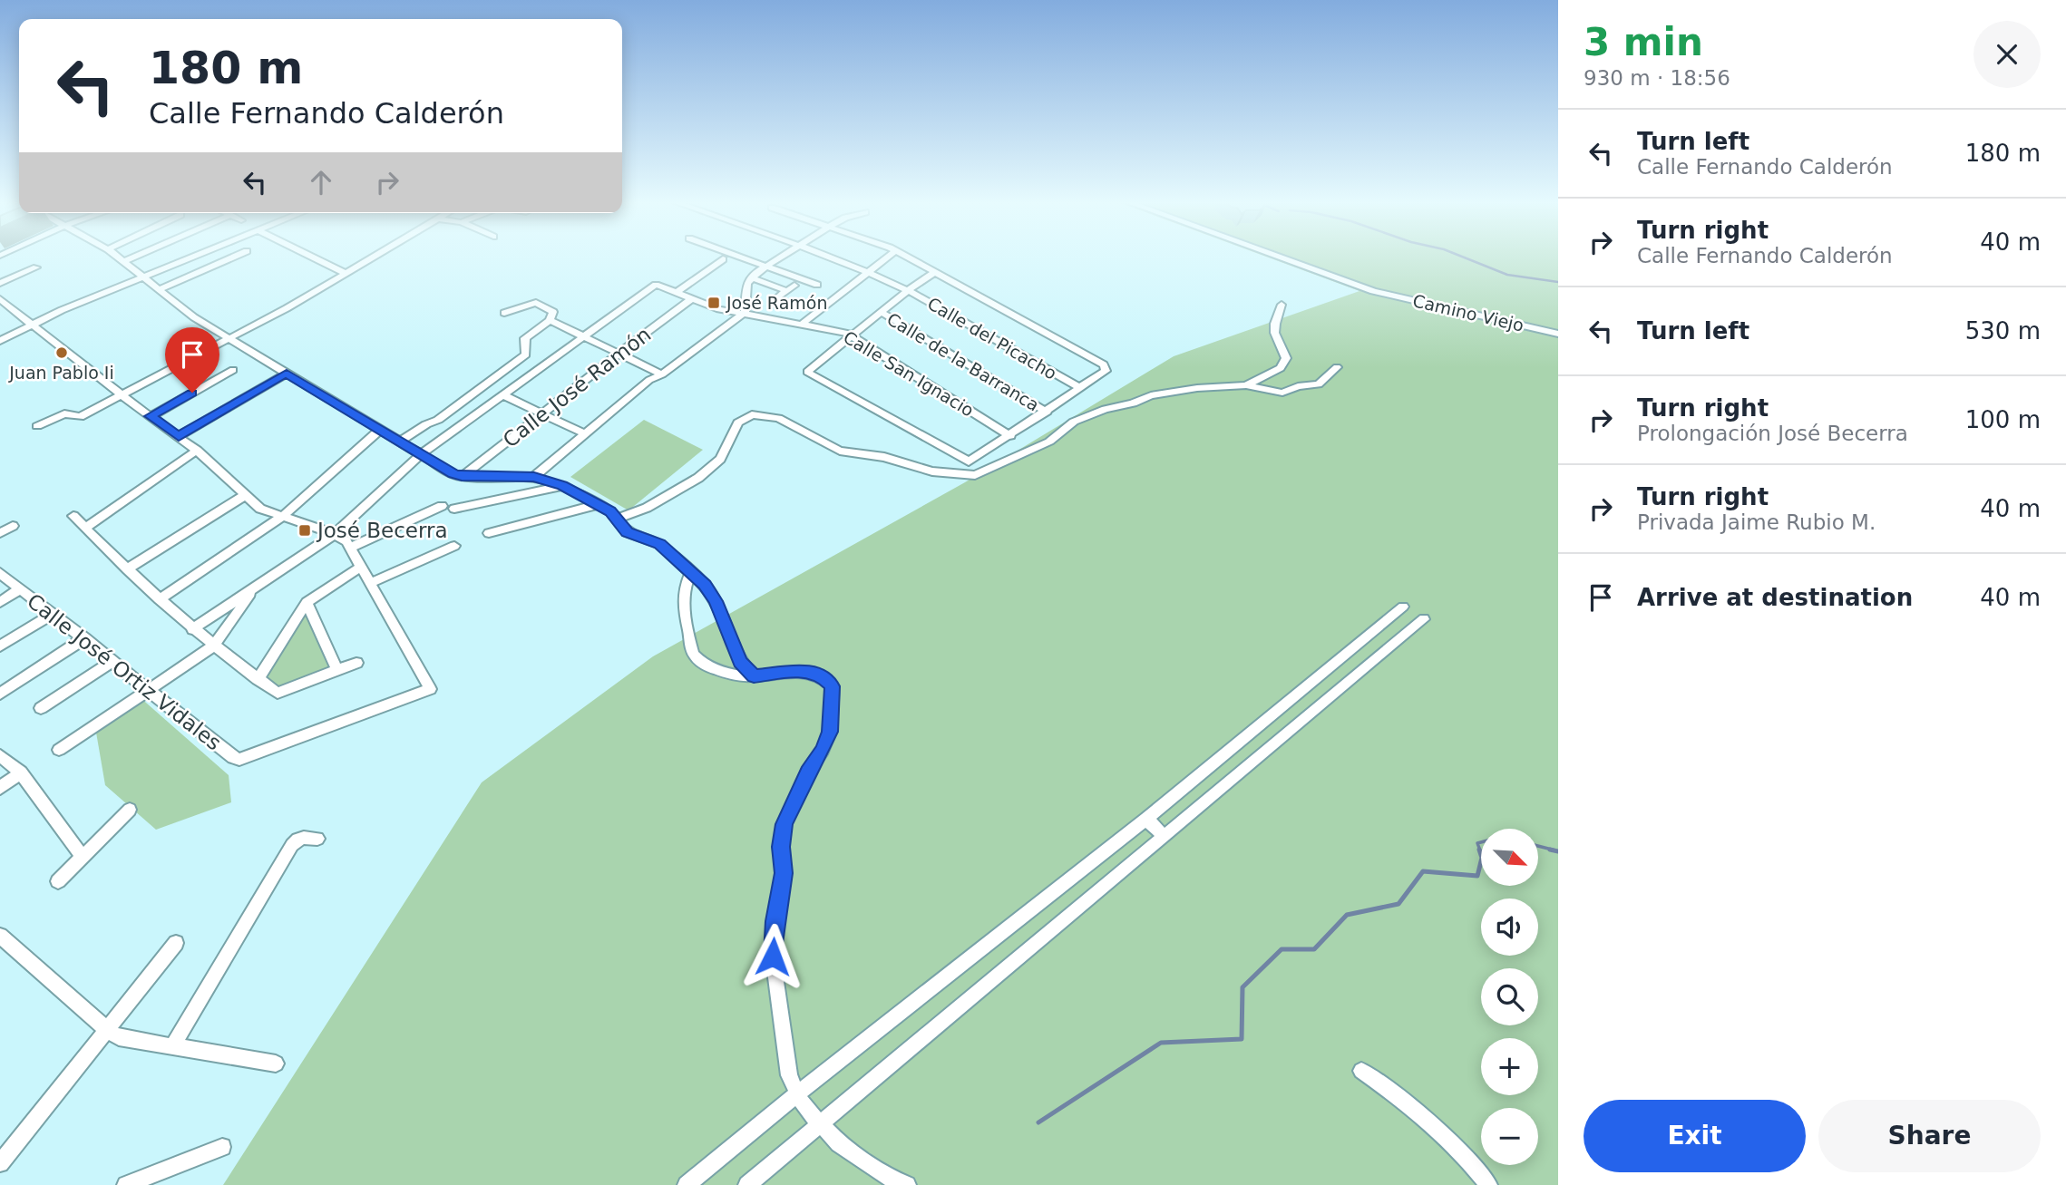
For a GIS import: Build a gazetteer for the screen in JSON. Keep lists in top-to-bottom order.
{
  "streets": {
    "street": [
      "Camino Viejo",
      "Calle del Picacho",
      "Calle de la Barranca",
      "Calle San Ignacio",
      "Calle José Ramón",
      "Calle José Ortiz Vidales"
    ]
  },
  "crossings": [
    ["Calle San Ignacio", "Calle José Ramón"]
  ],
  "places": {
    "transit": ["José Ramón", "José Becerra"],
    "other": ["Juan Pablo Ii"]
  },
  "north": "bottom right",
  "page": {
    "heading": ["3 min", "930 m · 18:56"],
    "turn": ["180 m", "Calle Fernando Calderón"],
    "list": [
      {
        "name": "Turn left",
        "note": "Calle Fernando Calderón",
        "value": "180 m"
      },
      {
        "name": "Turn right",
        "note": "Calle Fernando Calderón",
        "value": "40 m"
      },
      {
        "name": "Turn left",
        "value": "530 m"
      },
      {
        "name": "Turn right",
        "note": "Prolongación José Becerra",
        "value": "100 m"
      },
      {
        "name": "Turn right",
        "note": "Privada Jaime Rubio M.",
        "value": "40 m"
      },
      {
        "name": "Arrive at destination",
        "value": "40 m"
      }
    ],
    "map_buttons": ["+", "−"],
    "buttons": ["Exit", "Share"]
  }
}
